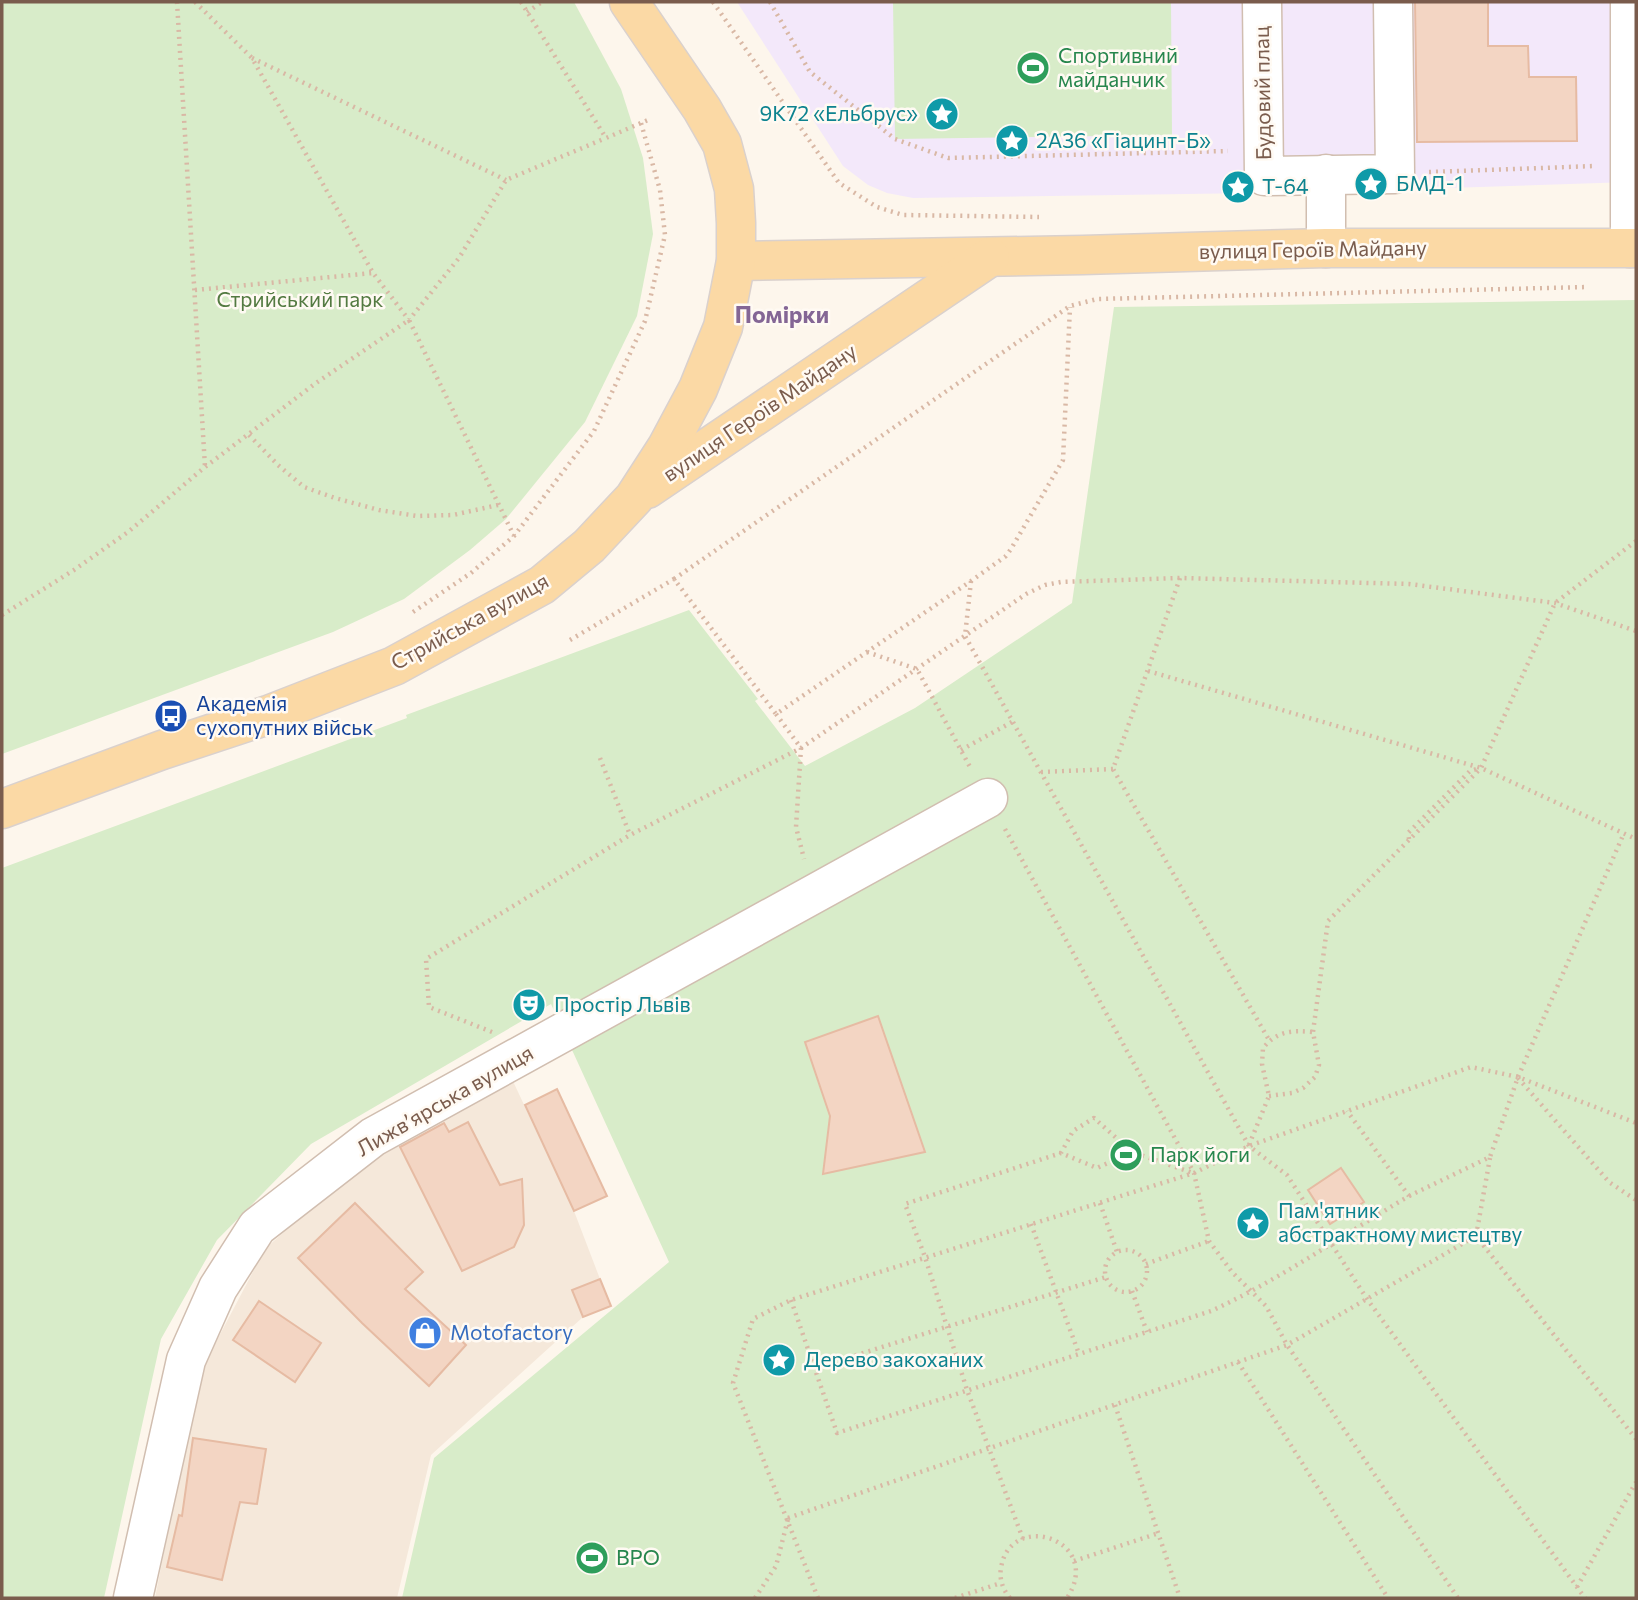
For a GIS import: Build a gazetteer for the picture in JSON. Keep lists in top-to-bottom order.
{
  "streets": {
    "main road": ["вулиця Героїв Майдану", "Стрийська вулиця"],
    "street": ["Будовий плац", "Лижвʼярська вулиця"]
  },
  "crossings": [
    ["вулиця Героїв Майдану", "Стрийська вулиця"]
  ],
  "districts": ["Помірки"],
  "parks": ["Стрийський парк"],
  "places": {
    "sports": ["Спортивний майданчик", "Парк йоги", "ВРО"],
    "place": [
      "9К72 «Ельбрус»",
      "2А36 «Гіацинт-Б»",
      "БМД-1",
      "Т-64",
      "Пам'ятник абстрактному мистецтву",
      "Дерево закоханих"
    ],
    "bus stop": ["Академія сухопутних військ"],
    "theatre": ["Простір Львів"],
    "shop": ["Motofactory"]
  }
}
